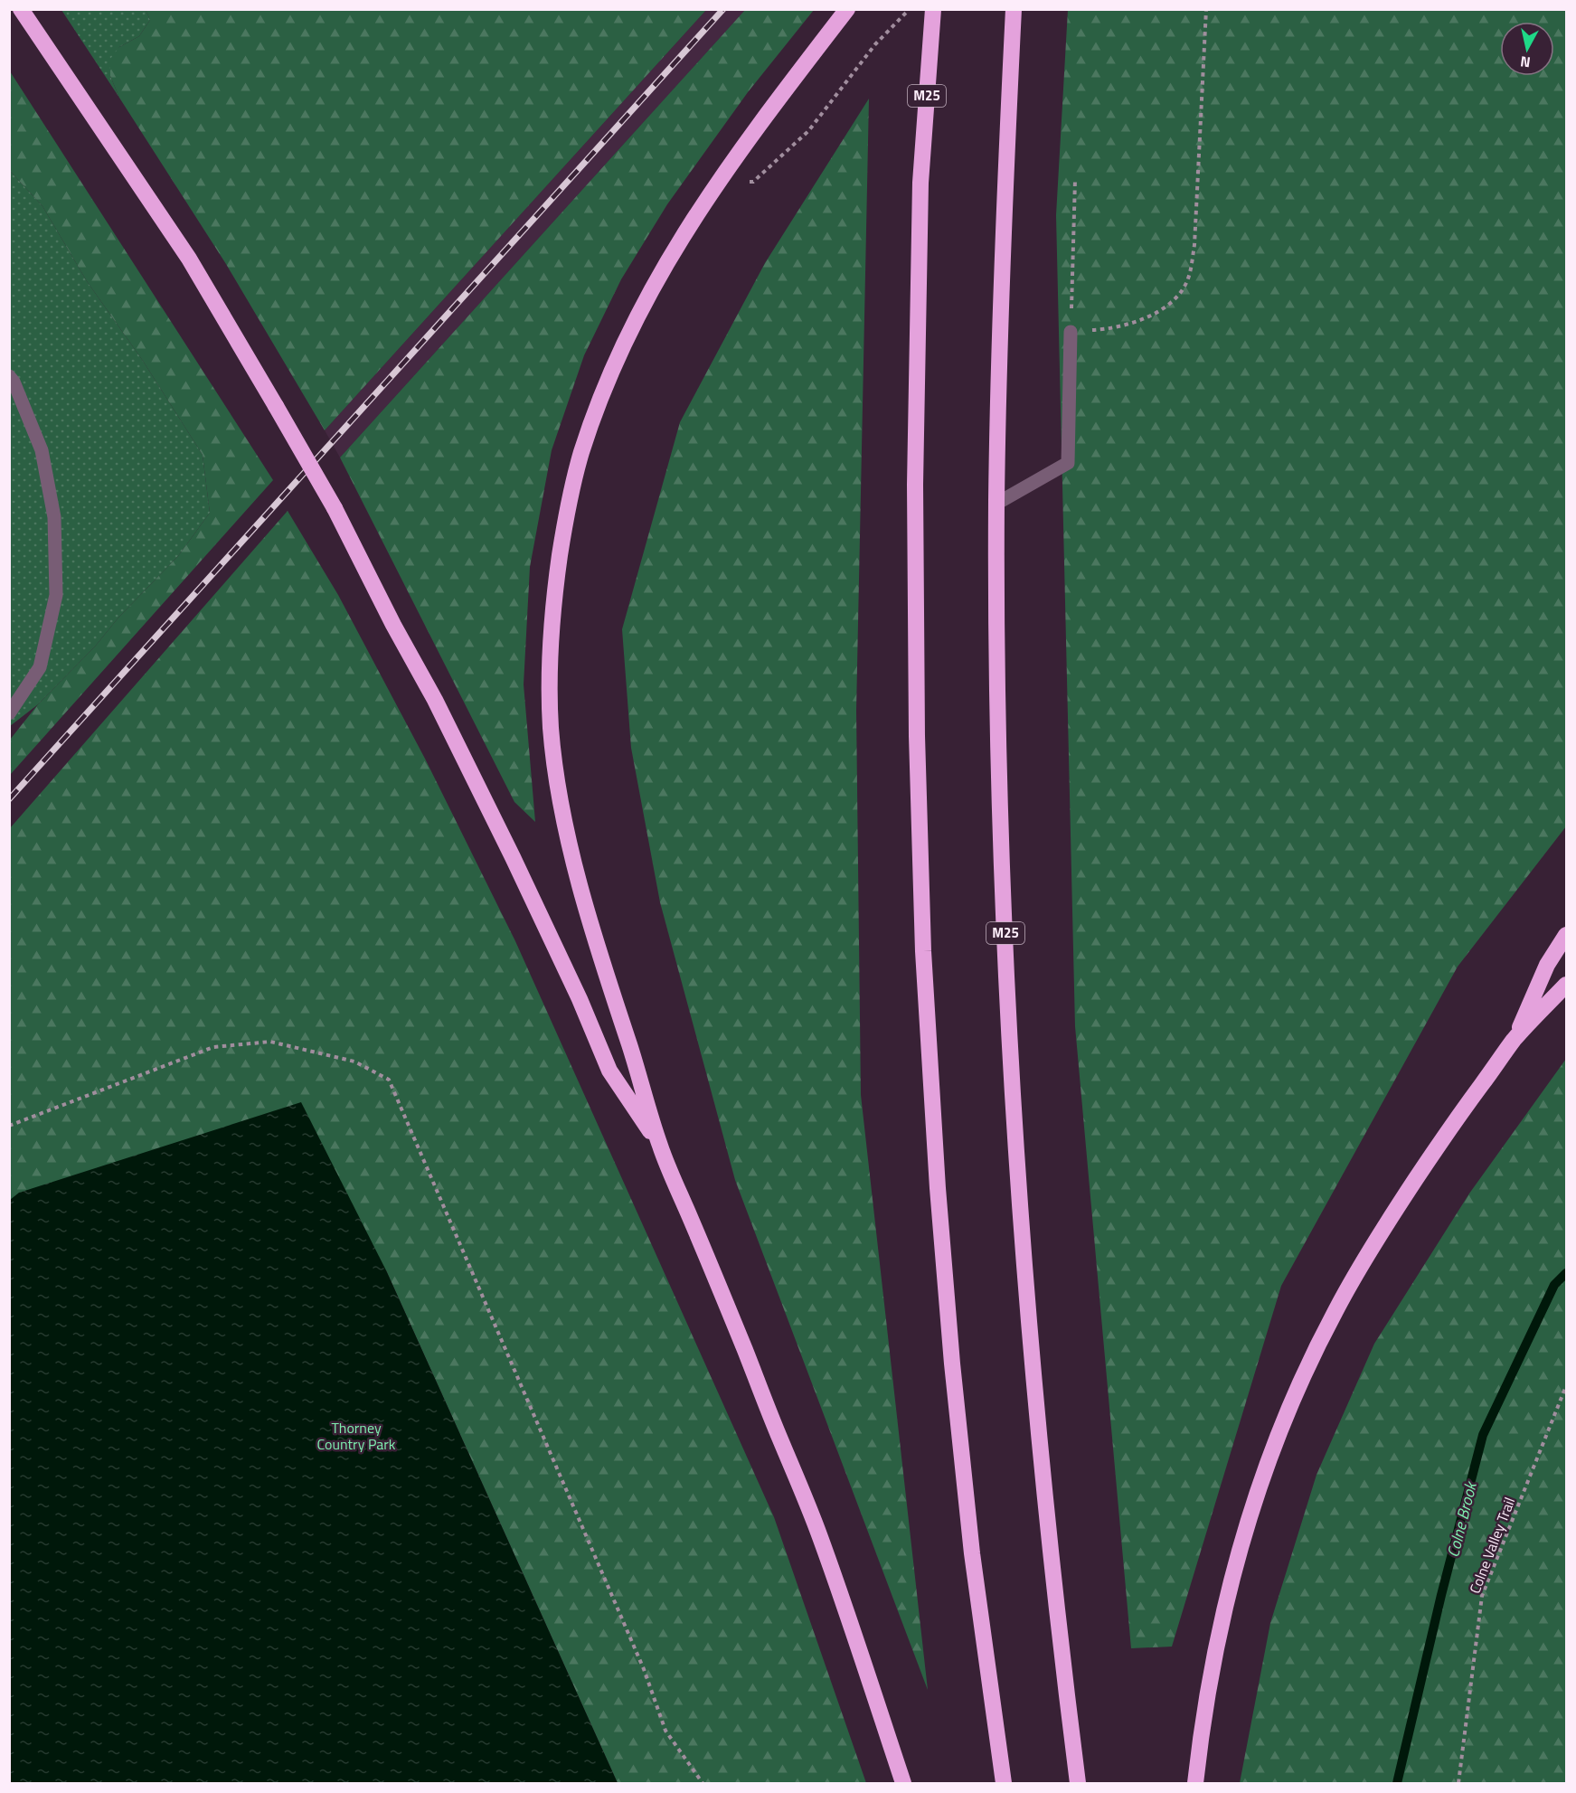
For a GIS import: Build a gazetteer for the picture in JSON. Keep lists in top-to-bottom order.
{
  "streets": {
    "highway": ["M25"],
    "path": ["Colne Valley Trail"]
  },
  "water": ["Colne Brook"],
  "parks": ["Thorney Country Park"],
  "north": "bottom"
}
